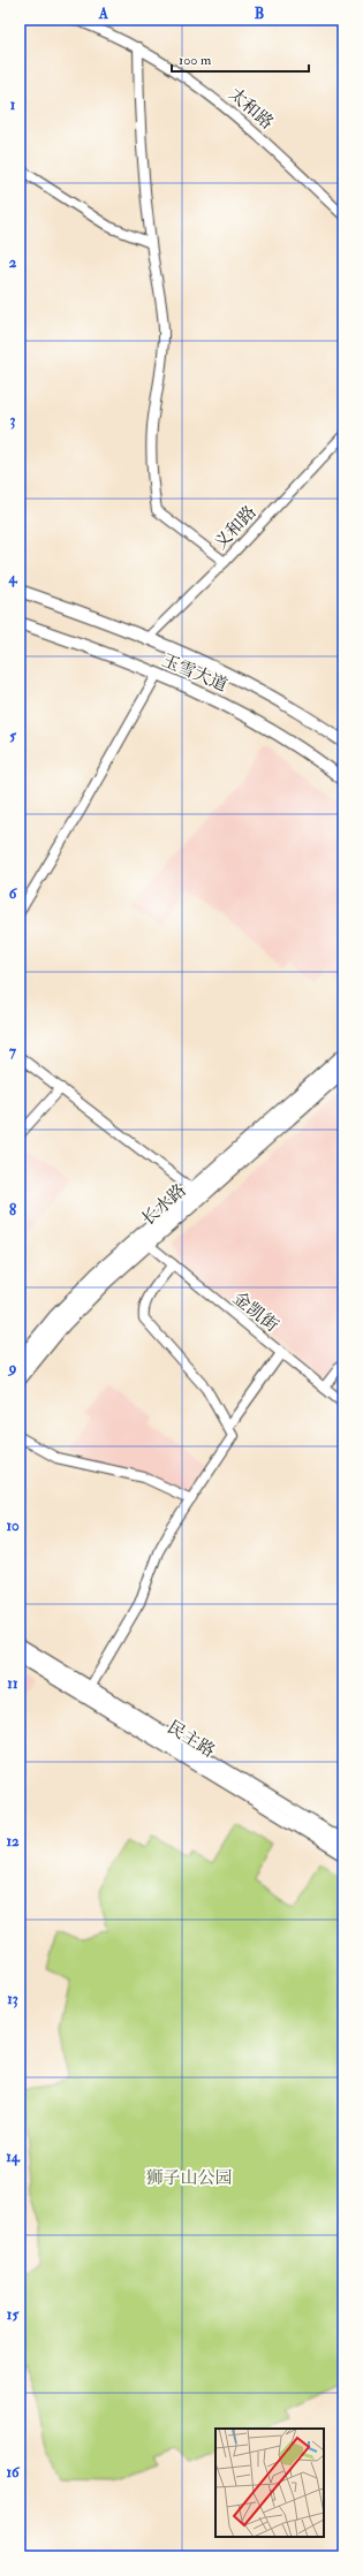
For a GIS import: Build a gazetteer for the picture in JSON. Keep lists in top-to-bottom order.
{
  "streets": {
    "highway": ["长水路"],
    "main road": ["玉雪大道", "民主路"],
    "street": ["太和路", "义和路", "金凯街"]
  },
  "crossings": [
    ["义和路", "玉雪大道"],
    ["长水路", "金凯街"]
  ],
  "parks": ["狮子山公园"],
  "scale_bar": "100 m",
  "grid": {
    "columns": ["A", "B"],
    "rows": [
      "1",
      "2",
      "3",
      "4",
      "5",
      "6",
      "7",
      "8",
      "9",
      "10",
      "11",
      "12",
      "13",
      "14",
      "15",
      "16"
    ]
  }
}
